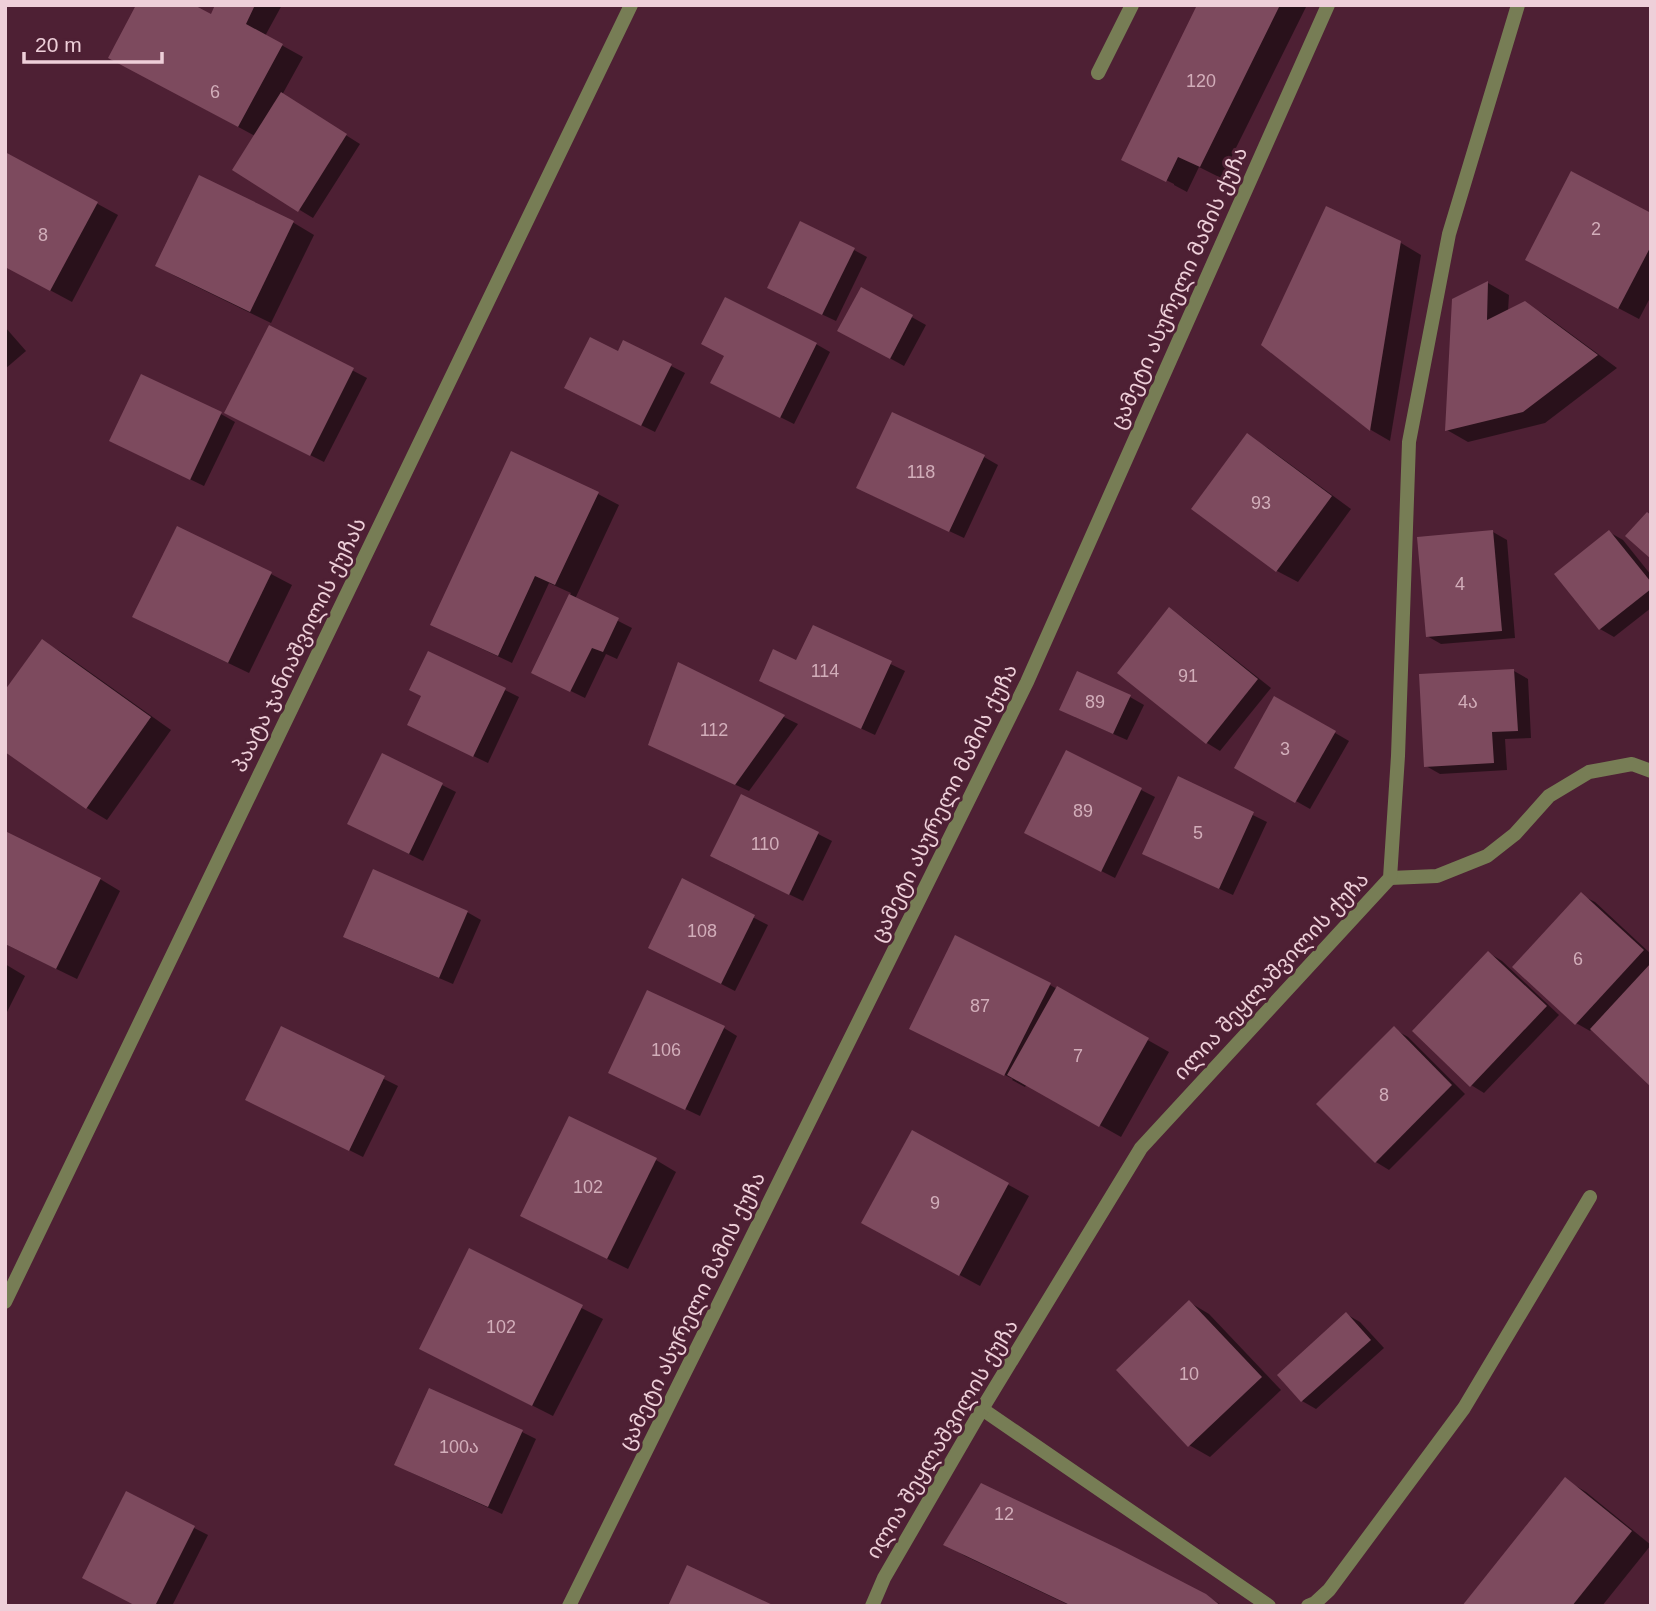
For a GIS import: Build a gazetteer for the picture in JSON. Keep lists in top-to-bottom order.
{
  "streets": {
    "street": ["ცამეტი ასურელი მამის ქუჩა", "პაატა ჯანიაშვილის ქუჩას", "ილია შეყლაშვილის ქუჩა"]
  },
  "house_numbers": [
    "120",
    "6",
    "2",
    "8",
    "118",
    "93",
    "4",
    "114",
    "91",
    "89",
    "4ა",
    "112",
    "3",
    "89",
    "5",
    "110",
    "108",
    "6",
    "87",
    "106",
    "7",
    "8",
    "102",
    "9",
    "102",
    "10",
    "100ა",
    "12"
  ],
  "scale_bar": "20 m"
}
